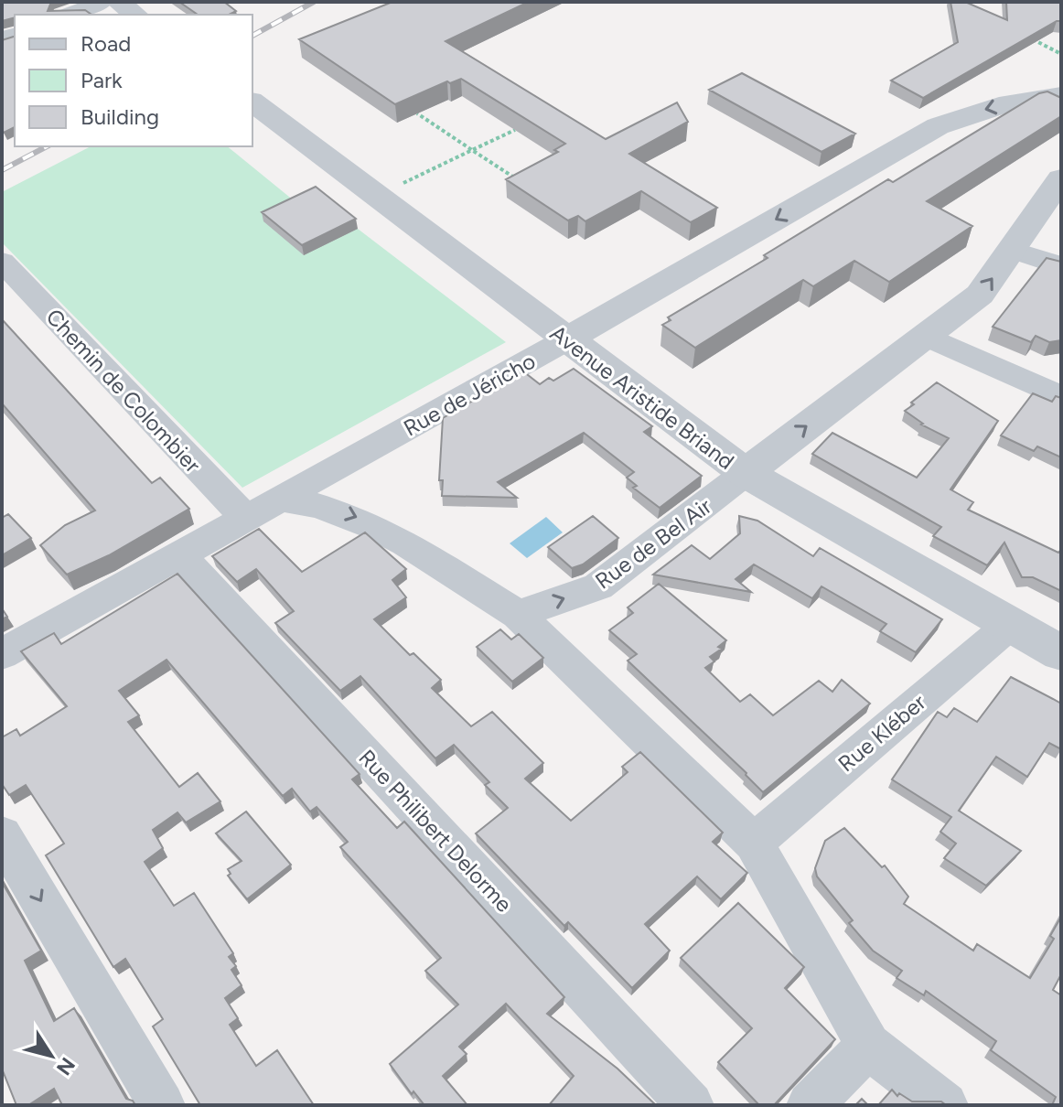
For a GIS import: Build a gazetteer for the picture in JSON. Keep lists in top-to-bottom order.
{
  "streets": {
    "street": [
      "Chemin de Colombier",
      "Rue de Jéricho",
      "Avenue Aristide Briand",
      "Rue de Bel Air",
      "Rue Kléber",
      "Rue Philibert Delorme"
    ]
  },
  "crossings": [
    ["Chemin de Colombier", "Rue de Jéricho"],
    ["Rue de Jéricho", "Avenue Aristide Briand"],
    ["Rue de Jéricho", "Rue Philibert Delorme"],
    ["Avenue Aristide Briand", "Rue de Bel Air"],
    ["Avenue Aristide Briand", "Rue Kléber"]
  ],
  "one_way": ["Rue de Jéricho", "Rue de Bel Air"],
  "legend": ["Road", "Park", "Building"],
  "north": "bottom right"
}
